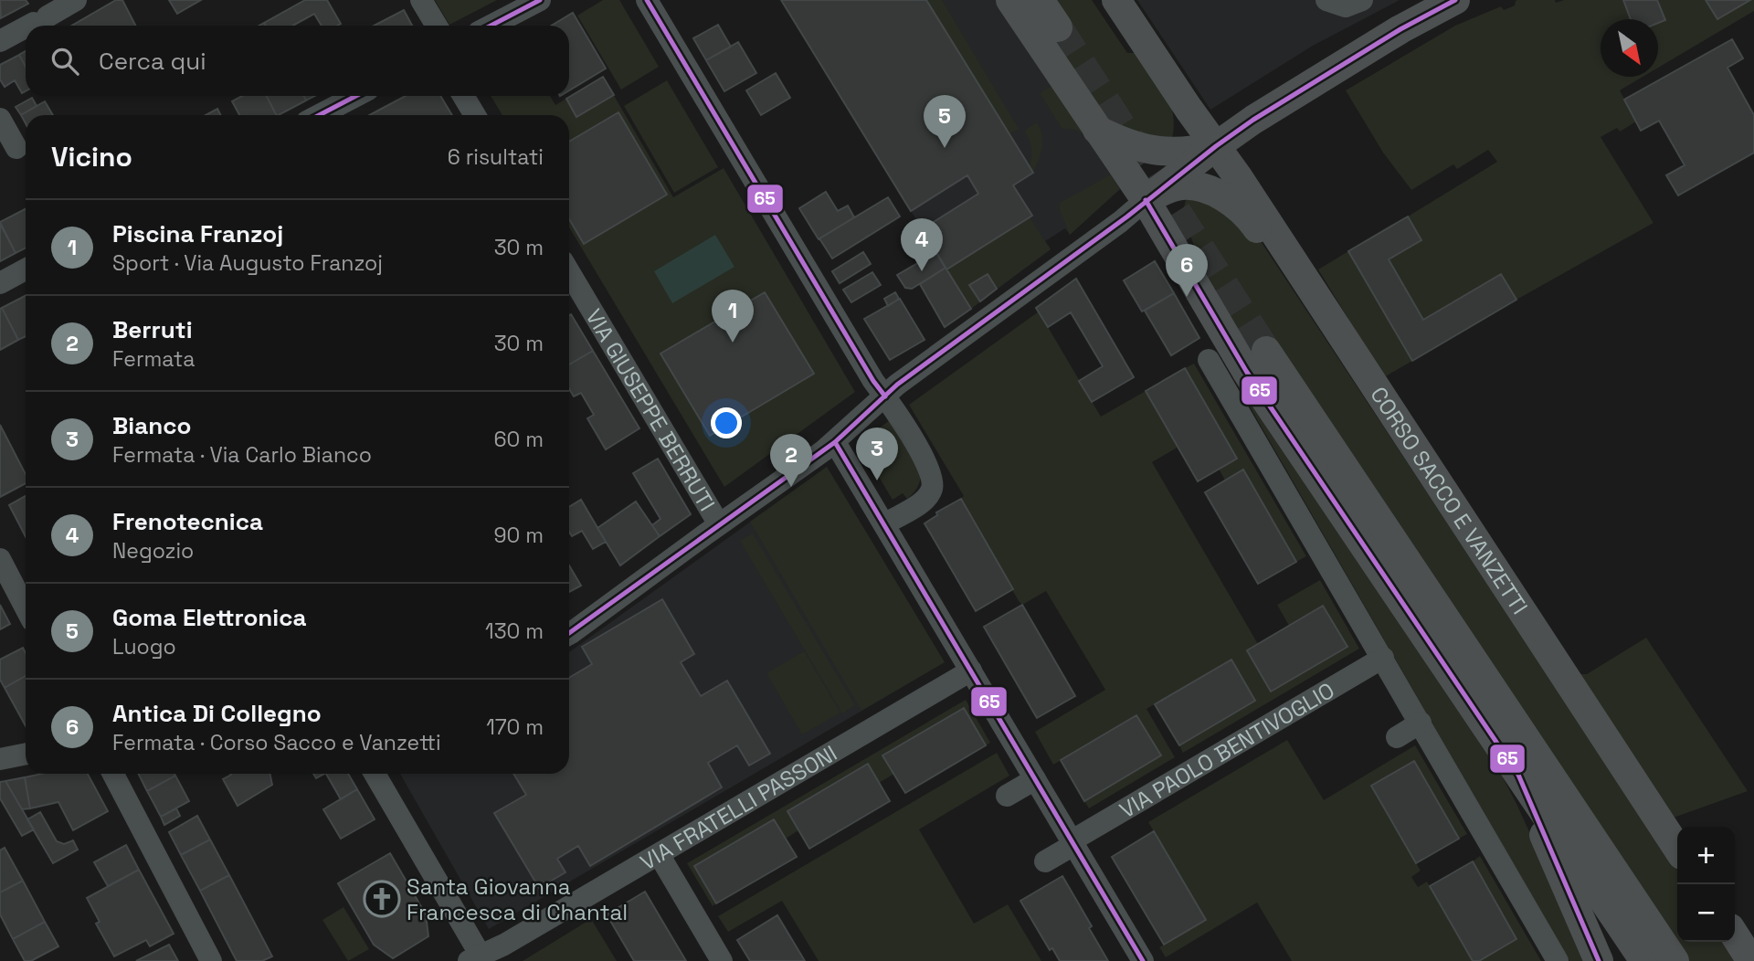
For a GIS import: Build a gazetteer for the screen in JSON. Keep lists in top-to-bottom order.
{
  "streets": {
    "main road": ["CORSO SACCO E VANZETTI"],
    "street": ["VIA GIUSEPPE BERRUTI", "VIA PAOLO BENTIVOGLIO", "VIA FRATELLI PASSONI"]
  },
  "places": {
    "church": ["Santa Giovanna Francesca di Chantal"]
  },
  "lines": ["transit line 65"],
  "north": "bottom right",
  "page": {
    "search": "Cerca qui",
    "pins": [
      "5",
      "4",
      "6",
      "1",
      "3",
      "2"
    ],
    "heading": ["Vicino", "6 risultati"],
    "list": [
      {
        "mark": "1",
        "name": "Piscina Franzoj",
        "note": "Sport · Via Augusto Franzoj",
        "value": "30 m"
      },
      {
        "mark": "2",
        "name": "Berruti",
        "note": "Fermata",
        "value": "30 m"
      },
      {
        "mark": "3",
        "name": "Bianco",
        "note": "Fermata · Via Carlo Bianco",
        "value": "60 m"
      },
      {
        "mark": "4",
        "name": "Frenotecnica",
        "note": "Negozio",
        "value": "90 m"
      },
      {
        "mark": "5",
        "name": "Goma Elettronica",
        "note": "Luogo",
        "value": "130 m"
      },
      {
        "mark": "6",
        "name": "Antica Di Collegno",
        "note": "Fermata · Corso Sacco e Vanzetti",
        "value": "170 m"
      }
    ],
    "map_buttons": ["+", "−"]
  }
}
